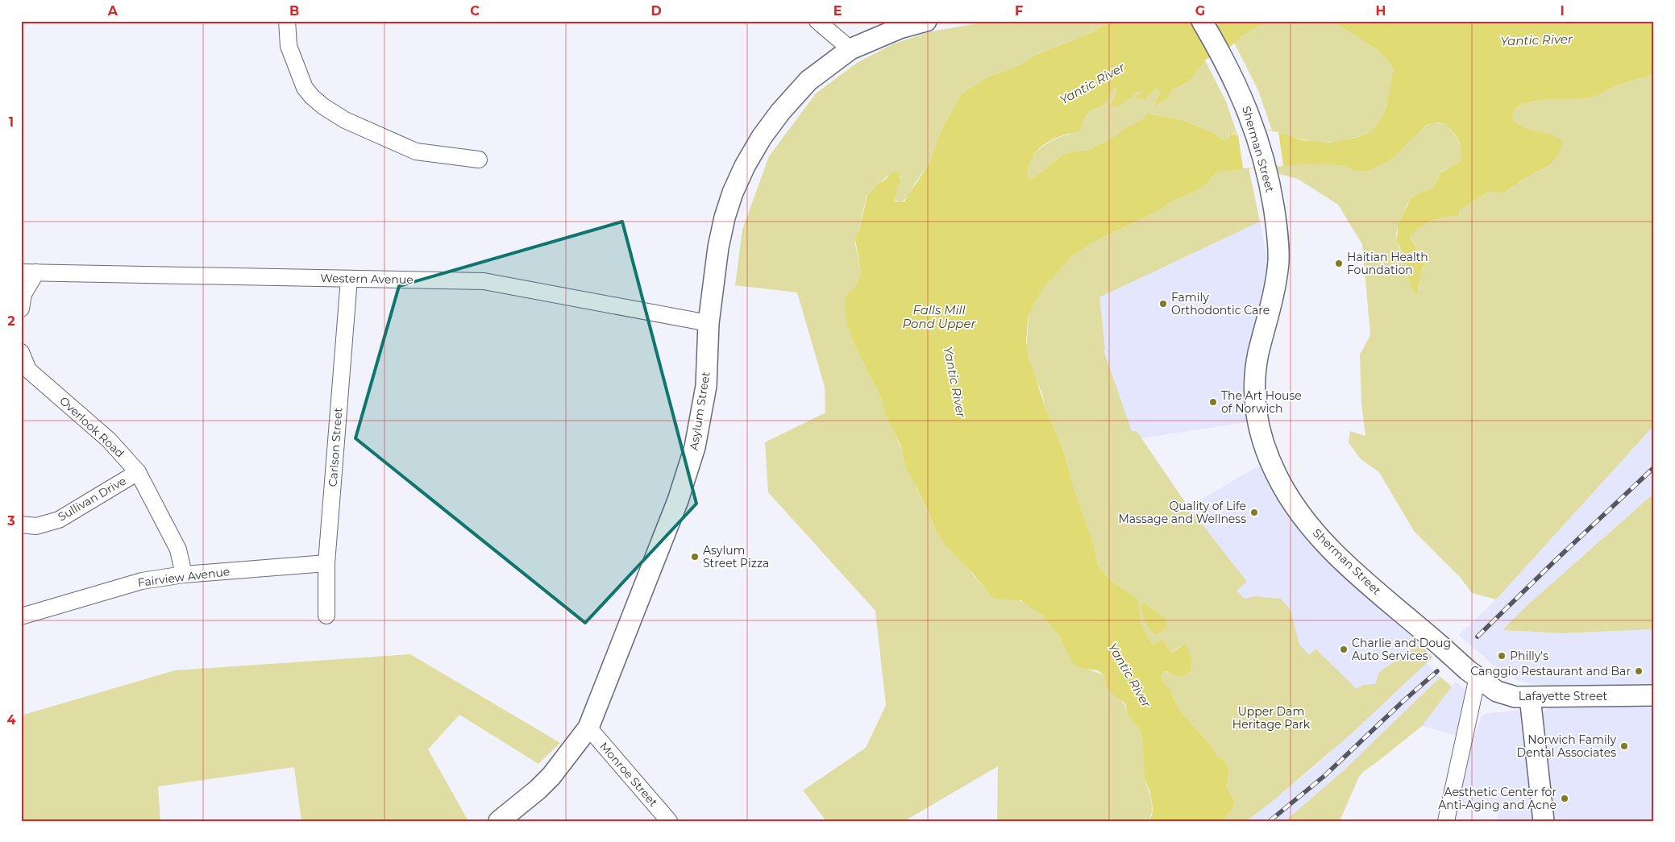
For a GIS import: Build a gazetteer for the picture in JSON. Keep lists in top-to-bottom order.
{
  "streets": {
    "street": [
      "Sherman Street",
      "Western Avenue",
      "Asylum Street",
      "Overlook Road",
      "Carlson Street",
      "Sullivan Drive",
      "Fairview Avenue",
      "Lafayette Street",
      "Monroe Street"
    ]
  },
  "crossings": [
    ["Sherman Street", "Lafayette Street"],
    ["Western Avenue", "Asylum Street"],
    ["Western Avenue", "Carlson Street"],
    ["Asylum Street", "Monroe Street"],
    ["Overlook Road", "Sullivan Drive"],
    ["Overlook Road", "Fairview Avenue"],
    ["Carlson Street", "Fairview Avenue"]
  ],
  "water": ["Yantic River", "Falls Mill Pond Upper"],
  "parks": ["Upper Dam Heritage Park"],
  "places": [
    "Haitian Health Foundation",
    "Family Orthodontic Care",
    "The Art House of Norwich",
    "Quality of Life Massage and Wellness",
    "Asylum Street Pizza",
    "Charlie and Doug Auto Services",
    "Philly's",
    "Canggio Restaurant and Bar",
    "Norwich Family Dental Associates",
    "Aesthetic Center for Anti-Aging and Acne"
  ],
  "grid": {
    "columns": [
      "A",
      "B",
      "C",
      "D",
      "E",
      "F",
      "G",
      "H",
      "I"
    ],
    "rows": [
      "1",
      "2",
      "3",
      "4"
    ]
  }
}
